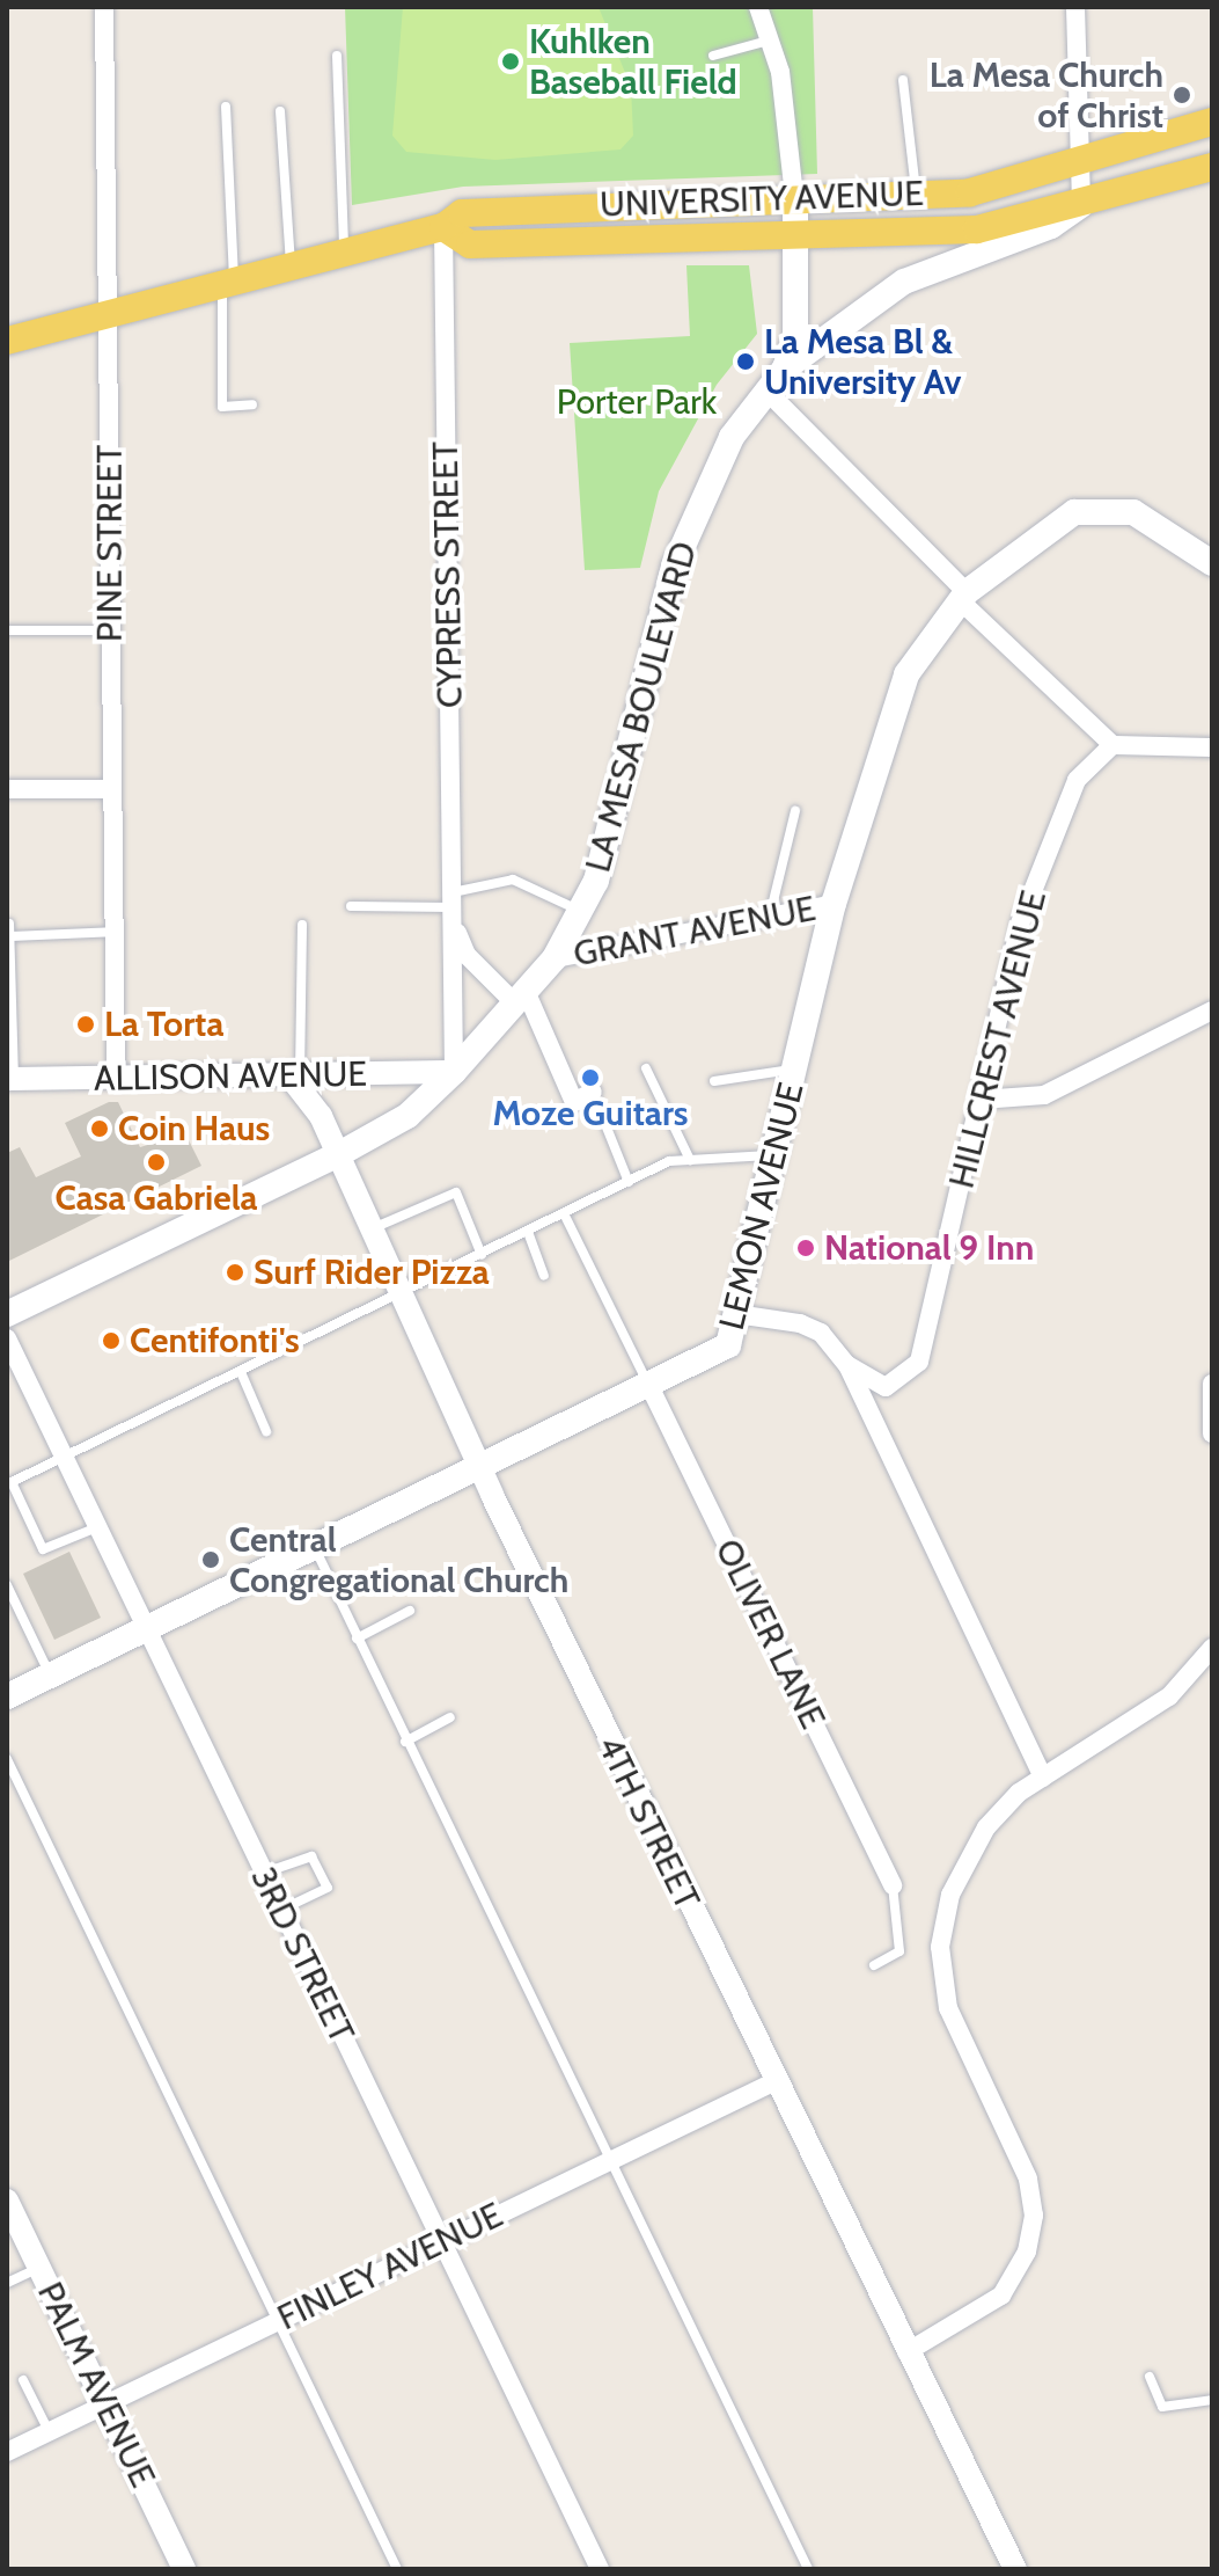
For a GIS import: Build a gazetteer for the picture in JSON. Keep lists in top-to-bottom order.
{
  "streets": {
    "main road": ["UNIVERSITY AVENUE", "LA MESA BOULEVARD", "LEMON AVENUE"],
    "street": [
      "PINE STREET",
      "CYPRESS STREET",
      "GRANT AVENUE",
      "HILLCREST AVENUE",
      "ALLISON AVENUE",
      "OLIVER LANE",
      "4TH STREET",
      "3RD STREET",
      "FINLEY AVENUE",
      "PALM AVENUE"
    ]
  },
  "crossings": [
    ["UNIVERSITY AVENUE", "PINE STREET"],
    ["UNIVERSITY AVENUE", "CYPRESS STREET"],
    ["UNIVERSITY AVENUE", "LA MESA BOULEVARD"],
    ["PINE STREET", "ALLISON AVENUE"],
    ["CYPRESS STREET", "LA MESA BOULEVARD"],
    ["CYPRESS STREET", "ALLISON AVENUE"],
    ["LA MESA BOULEVARD", "GRANT AVENUE"],
    ["LA MESA BOULEVARD", "ALLISON AVENUE"],
    ["LA MESA BOULEVARD", "4TH STREET"],
    ["GRANT AVENUE", "LEMON AVENUE"],
    ["HILLCREST AVENUE", "LEMON AVENUE"],
    ["ALLISON AVENUE", "4TH STREET"],
    ["LEMON AVENUE", "OLIVER LANE"],
    ["LEMON AVENUE", "4TH STREET"],
    ["LEMON AVENUE", "3RD STREET"],
    ["4TH STREET", "FINLEY AVENUE"],
    ["3RD STREET", "FINLEY AVENUE"],
    ["FINLEY AVENUE", "PALM AVENUE"]
  ],
  "parks": ["Porter Park"],
  "places": [
    "Kuhlken Baseball Field",
    "La Mesa Church of Christ",
    "La Mesa Bl & University Av",
    "La Torta",
    "Moze Guitars",
    "Coin Haus",
    "Casa Gabriela",
    "National 9 Inn",
    "Surf Rider Pizza",
    "Centifonti's",
    "Central Congregational Church"
  ]
}
